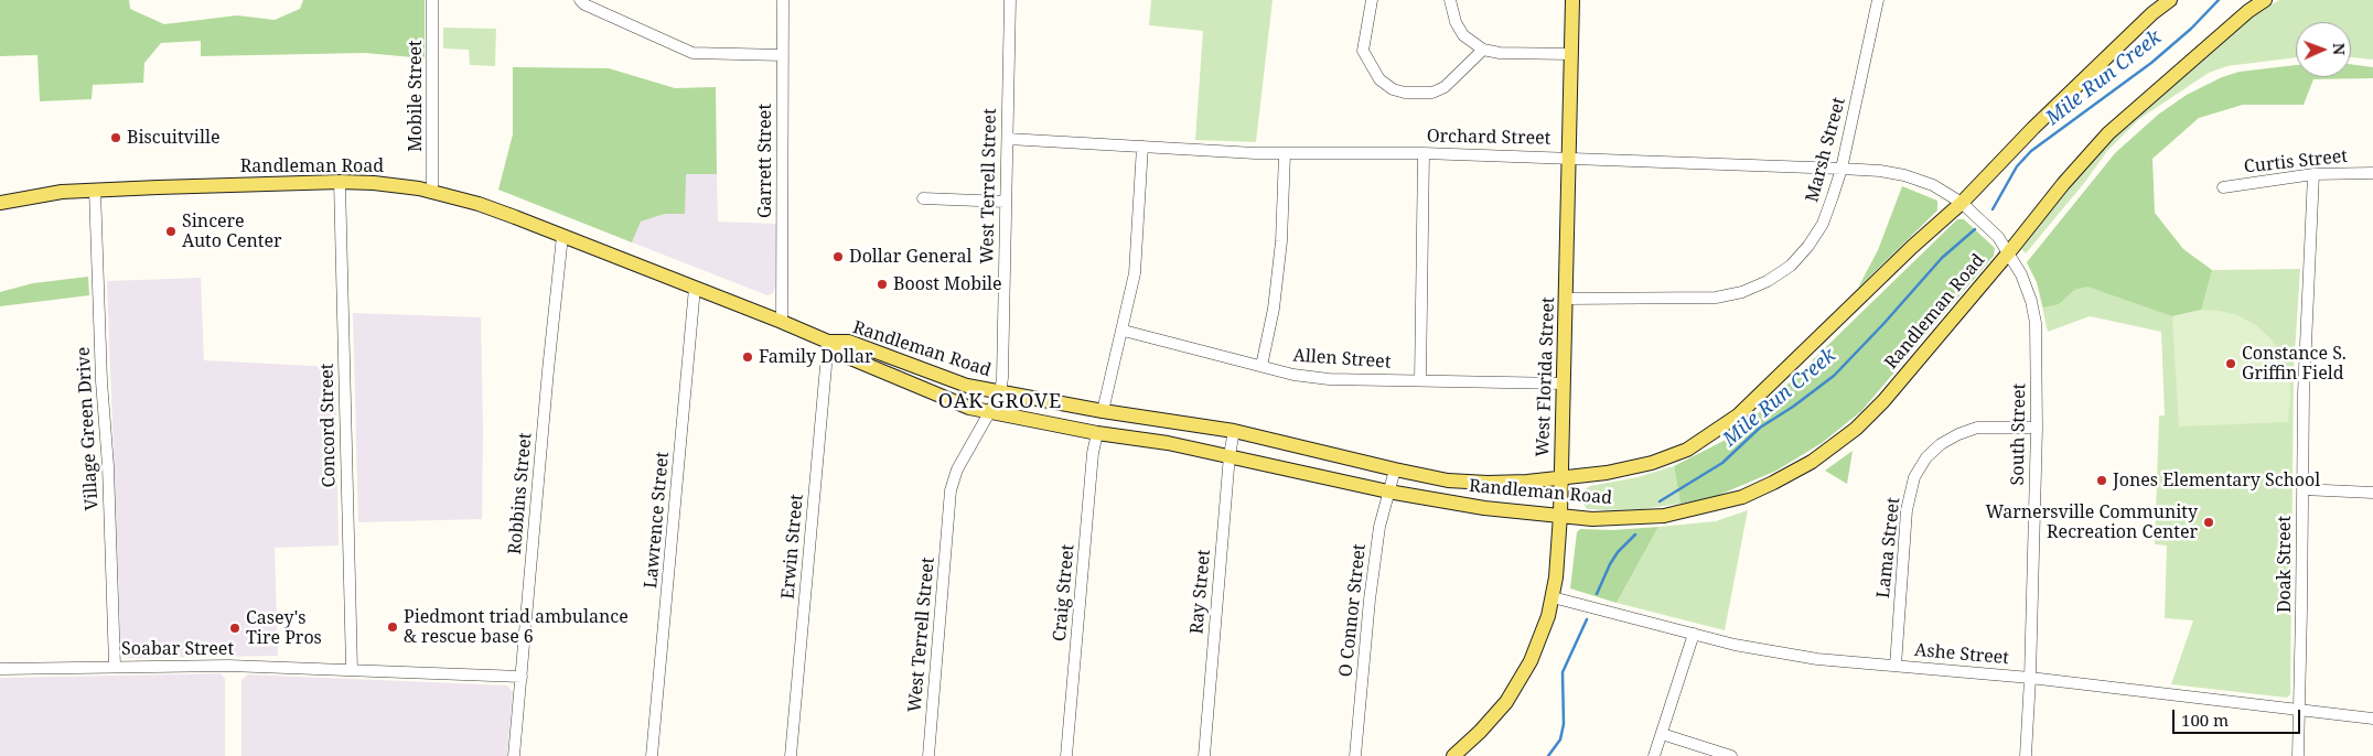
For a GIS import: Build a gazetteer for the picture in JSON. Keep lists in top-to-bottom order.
{
  "streets": {
    "main road": ["Randleman Road", "West Florida Street"],
    "street": [
      "Mobile Street",
      "Orchard Street",
      "Marsh Street",
      "Garrett Street",
      "Curtis Street",
      "West Terrell Street",
      "Allen Street",
      "Concord Street",
      "Village Green Drive",
      "South Street",
      "Robbins Street",
      "Lawrence Street",
      "Erwin Street",
      "Lama Street",
      "Doak Street",
      "Ray Street",
      "Craig Street",
      "O Connor Street",
      "Soabar Street",
      "Ashe Street"
    ]
  },
  "crossings": [
    ["Mobile Street", "Randleman Road"],
    ["Orchard Street", "Marsh Street"],
    ["Orchard Street", "Randleman Road"],
    ["Orchard Street", "West Terrell Street"],
    ["Orchard Street", "West Florida Street"],
    ["Orchard Street", "South Street"],
    ["Marsh Street", "West Florida Street"],
    ["Garrett Street", "Randleman Road"],
    ["Curtis Street", "Doak Street"],
    ["Randleman Road", "West Terrell Street"],
    ["Randleman Road", "West Florida Street"],
    ["Randleman Road", "Concord Street"],
    ["Randleman Road", "Village Green Drive"],
    ["Randleman Road", "South Street"],
    ["Randleman Road", "Robbins Street"],
    ["Randleman Road", "Lawrence Street"],
    ["Randleman Road", "Erwin Street"],
    ["Randleman Road", "Ray Street"],
    ["Randleman Road", "Craig Street"],
    ["Randleman Road", "O Connor Street"],
    ["Allen Street", "West Florida Street"],
    ["West Florida Street", "Ashe Street"],
    ["Concord Street", "Soabar Street"],
    ["Village Green Drive", "Soabar Street"],
    ["South Street", "Lama Street"],
    ["South Street", "Ashe Street"],
    ["Robbins Street", "Soabar Street"],
    ["Lama Street", "Ashe Street"],
    ["Doak Street", "Ashe Street"]
  ],
  "districts": ["OAK GROVE"],
  "water": ["Mile Run Creek"],
  "places": [
    "Biscuitville",
    "Sincere Auto Center",
    "Dollar General",
    "Boost Mobile",
    "Family Dollar",
    "Constance S. Griffin Field",
    "Jones Elementary School",
    "Warnersville Community Recreation Center",
    "Piedmont triad ambulance & rescue base 6",
    "Casey's Tire Pros"
  ],
  "scale_bar": "100 m",
  "north": "right"
}
